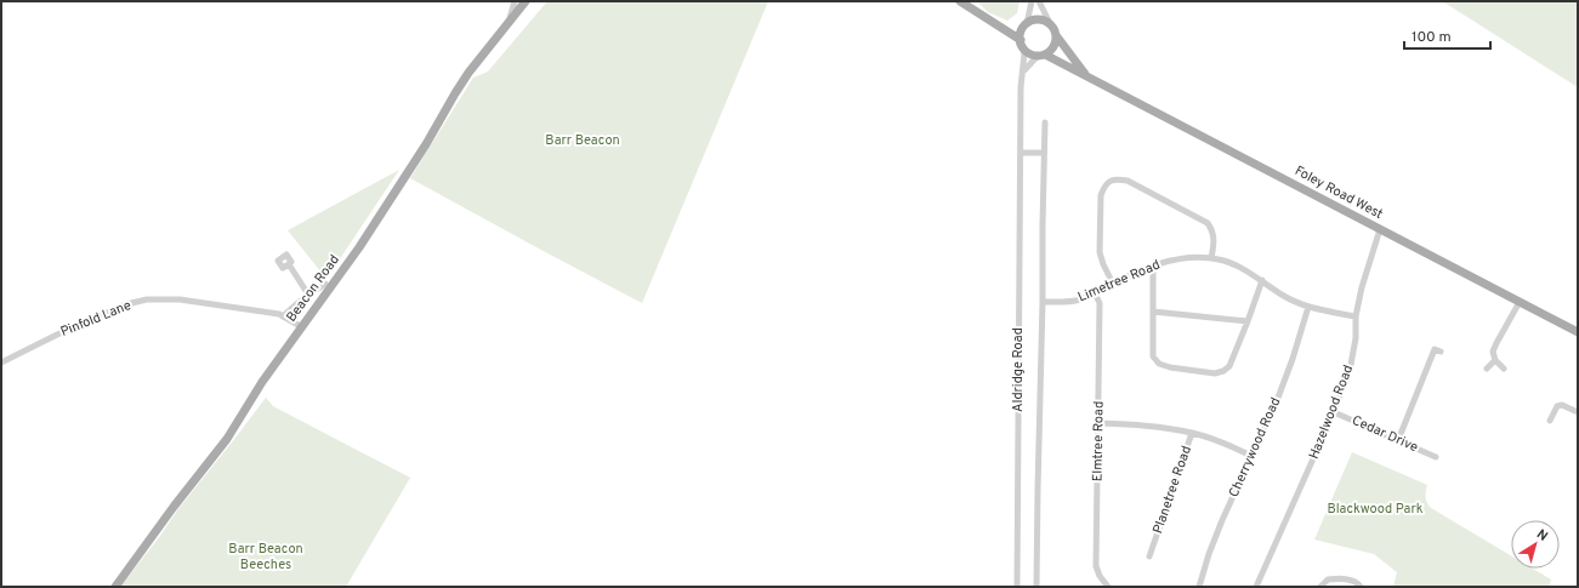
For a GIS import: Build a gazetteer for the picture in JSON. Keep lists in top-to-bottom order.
{
  "streets": {
    "main road": ["Foley Road West", "Beacon Road"],
    "street": [
      "Limetree Road",
      "Pinfold Lane",
      "Aldridge Road",
      "Hazelwood Road",
      "Cedar Drive",
      "Elmtree Road",
      "Cherrywood Road",
      "Planetree Road"
    ]
  },
  "crossings": [
    ["Foley Road West", "Aldridge Road"],
    ["Foley Road West", "Hazelwood Road"],
    ["Limetree Road", "Aldridge Road"],
    ["Limetree Road", "Hazelwood Road"],
    ["Limetree Road", "Elmtree Road"],
    ["Limetree Road", "Cherrywood Road"],
    ["Beacon Road", "Pinfold Lane"],
    ["Hazelwood Road", "Cedar Drive"]
  ],
  "parks": ["Barr Beacon", "Blackwood Park", "Barr Beacon Beeches"],
  "scale_bar": "100 m",
  "north": "top right"
}
